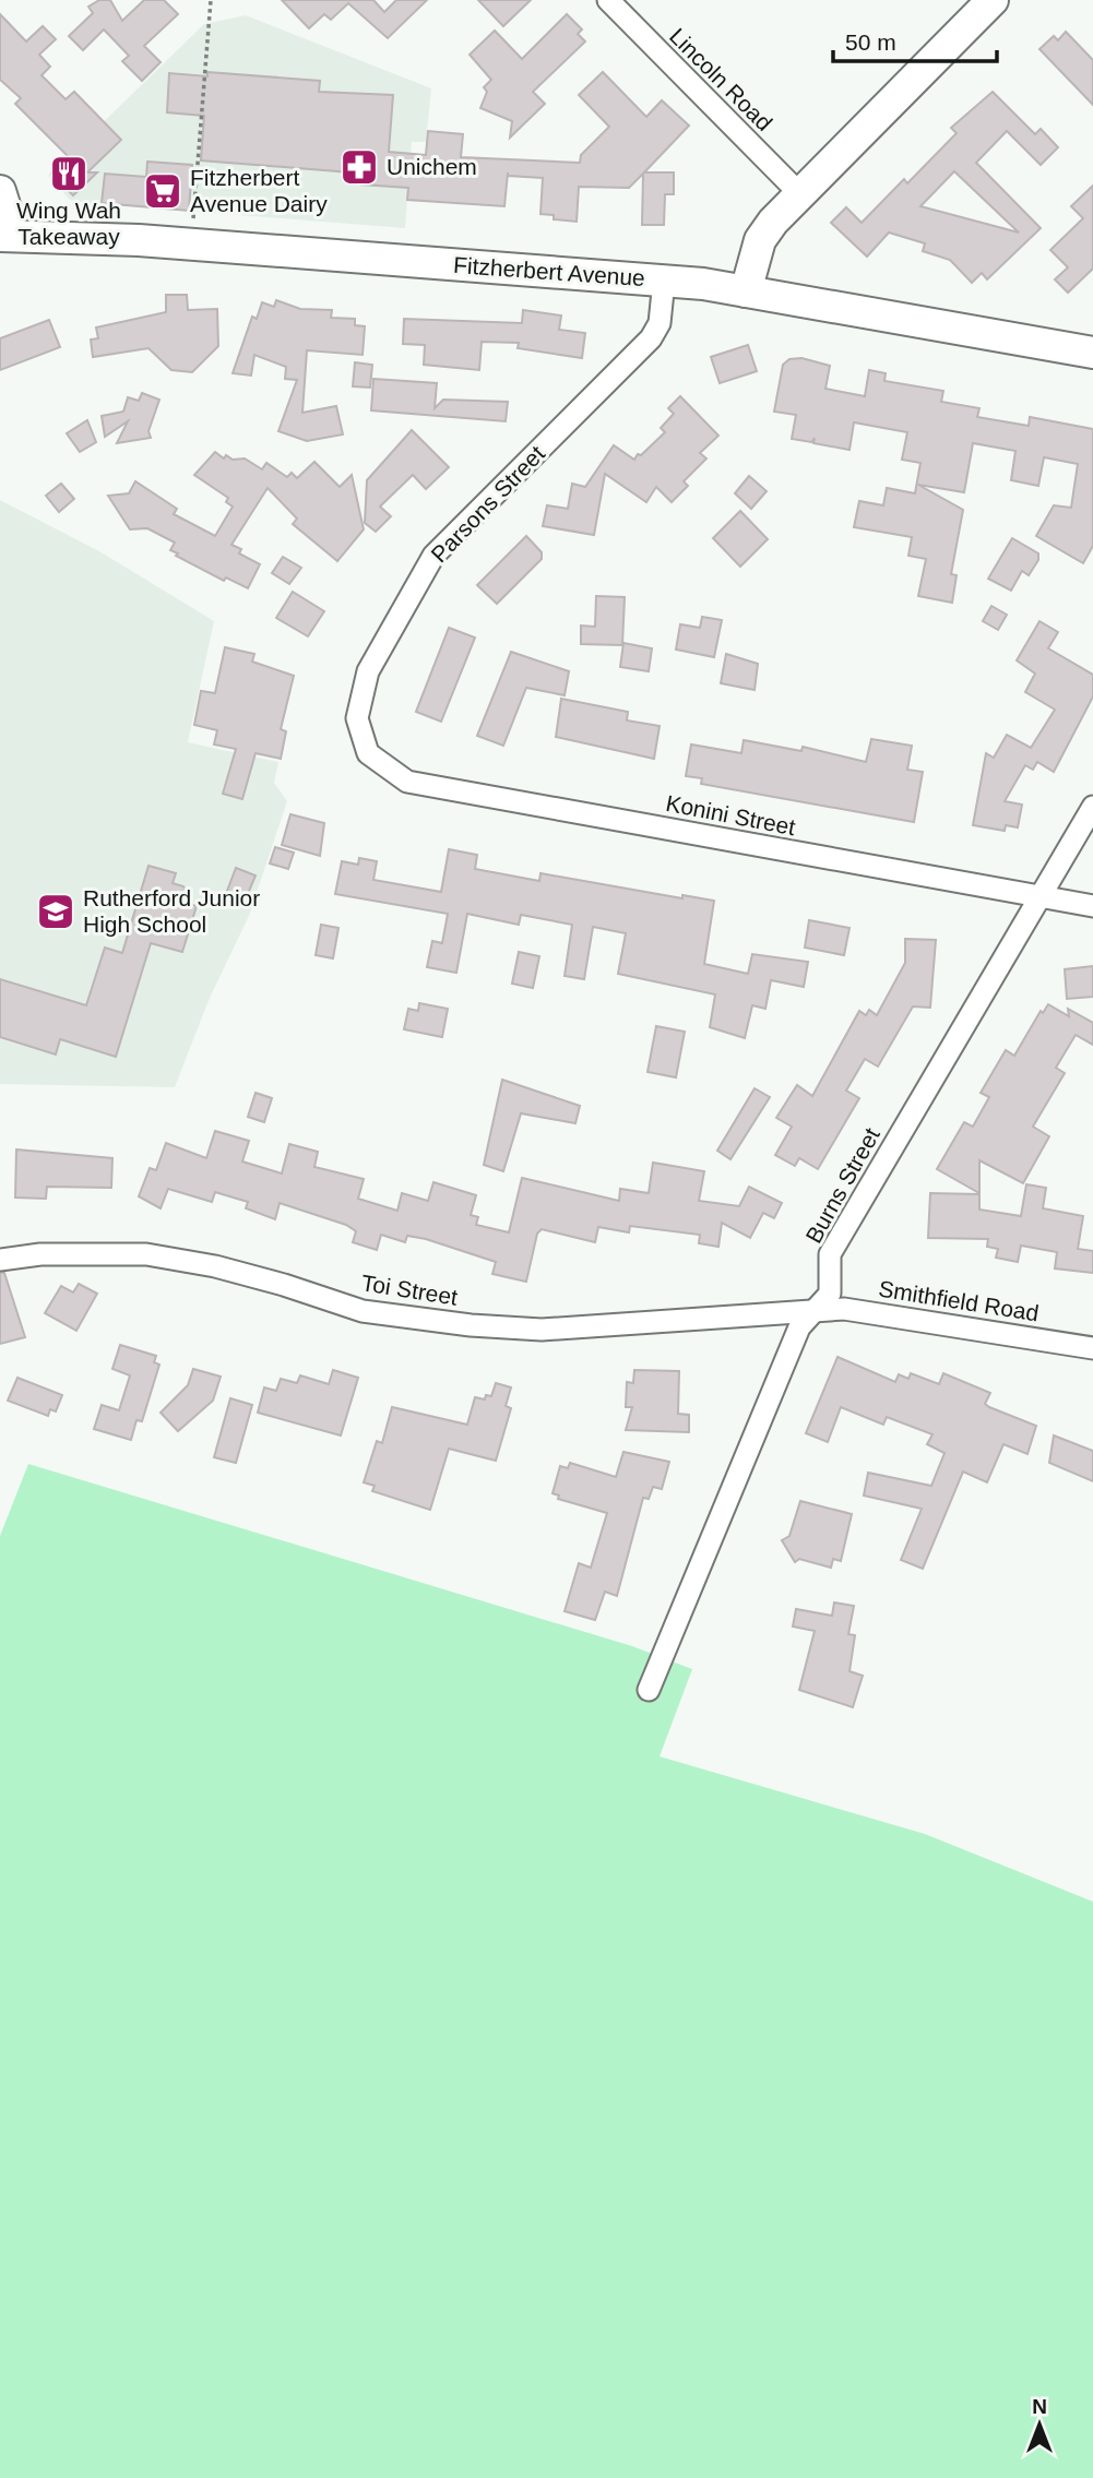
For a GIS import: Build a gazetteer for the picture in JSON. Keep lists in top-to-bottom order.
{
  "streets": {
    "main road": ["Fitzherbert Avenue"],
    "street": [
      "Lincoln Road",
      "Parsons Street",
      "Konini Street",
      "Burns Street",
      "Toi Street",
      "Smithfield Road"
    ]
  },
  "crossings": [
    ["Fitzherbert Avenue", "Parsons Street"],
    ["Parsons Street", "Konini Street"],
    ["Konini Street", "Burns Street"],
    ["Burns Street", "Toi Street"],
    ["Burns Street", "Smithfield Road"],
    ["Toi Street", "Smithfield Road"]
  ],
  "places": {
    "pharmacy": ["Unichem"],
    "restaurant": ["Wing Wah Takeaway"],
    "supermarket": ["Fitzherbert Avenue Dairy"],
    "school or university": ["Rutherford Junior High School"]
  },
  "scale_bar": "50 m",
  "north": "top"
}
